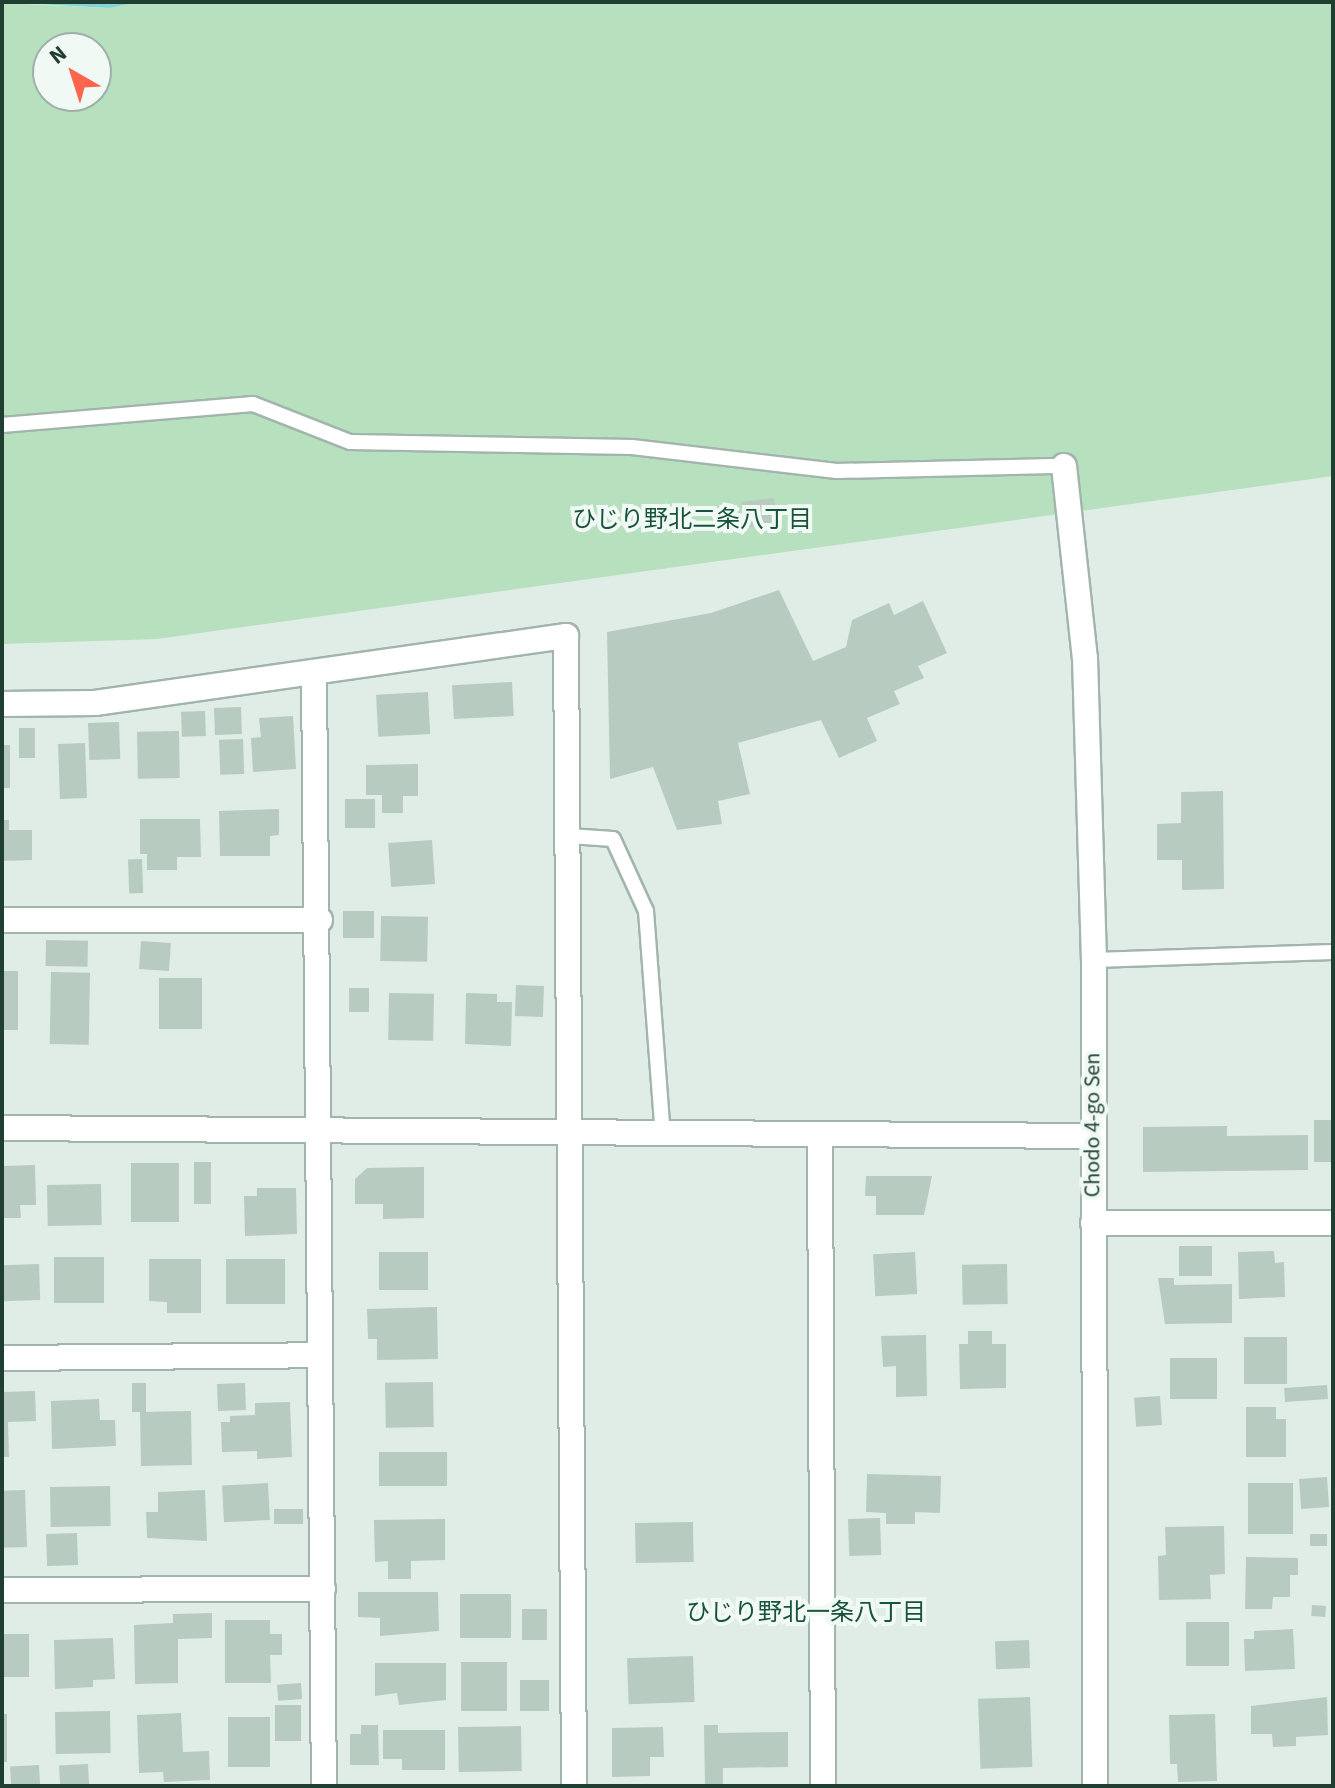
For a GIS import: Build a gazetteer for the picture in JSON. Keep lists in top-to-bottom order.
{
  "streets": {
    "street": ["Chodo 4-go Sen"]
  },
  "districts": ["ひじり野北二条八丁目", "ひじり野北一条八丁目"],
  "north": "top left"
}
